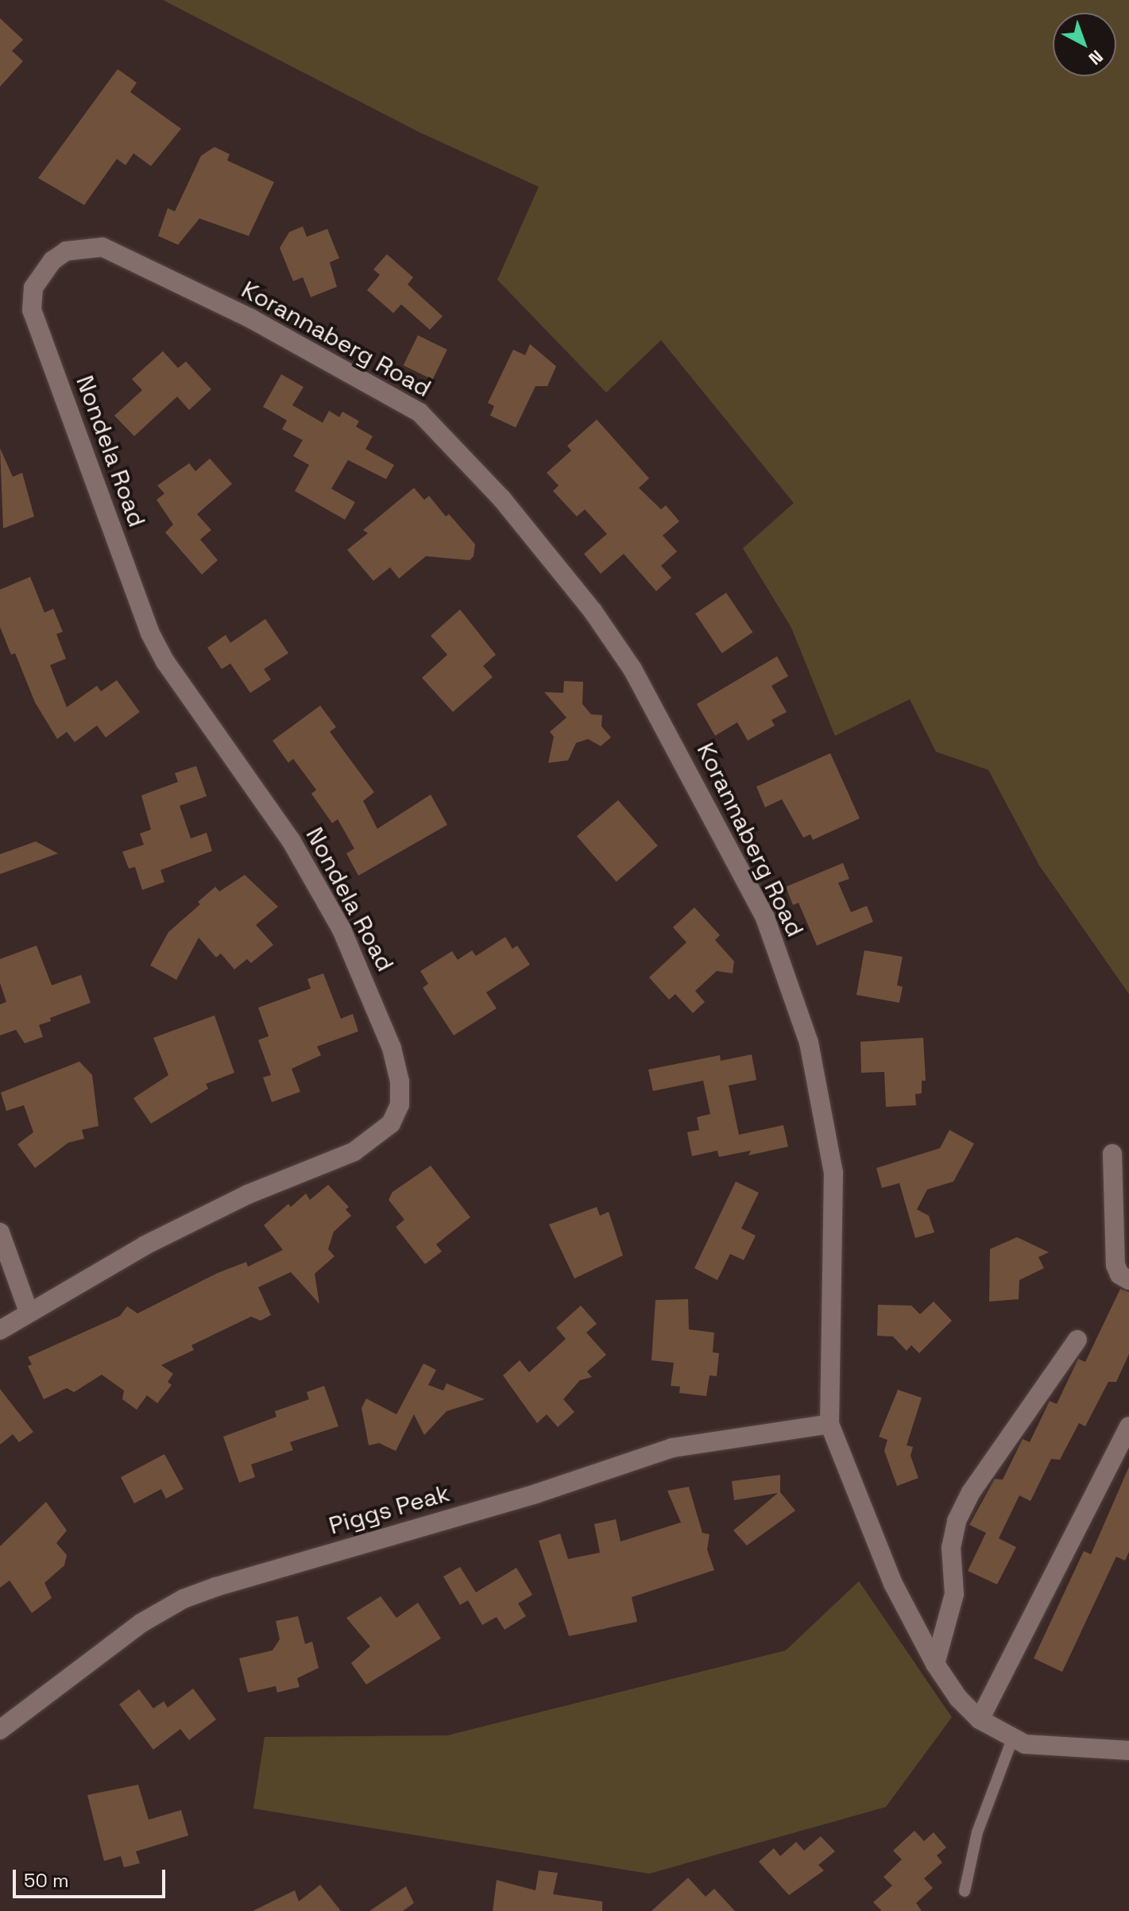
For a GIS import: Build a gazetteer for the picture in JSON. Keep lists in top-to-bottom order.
{
  "streets": {
    "street": ["Korannaberg Road", "Nondela Road", "Piggs Peak"]
  },
  "crossings": [
    ["Korannaberg Road", "Nondela Road"],
    ["Korannaberg Road", "Piggs Peak"]
  ],
  "scale_bar": "50 m",
  "north": "bottom right"
}
